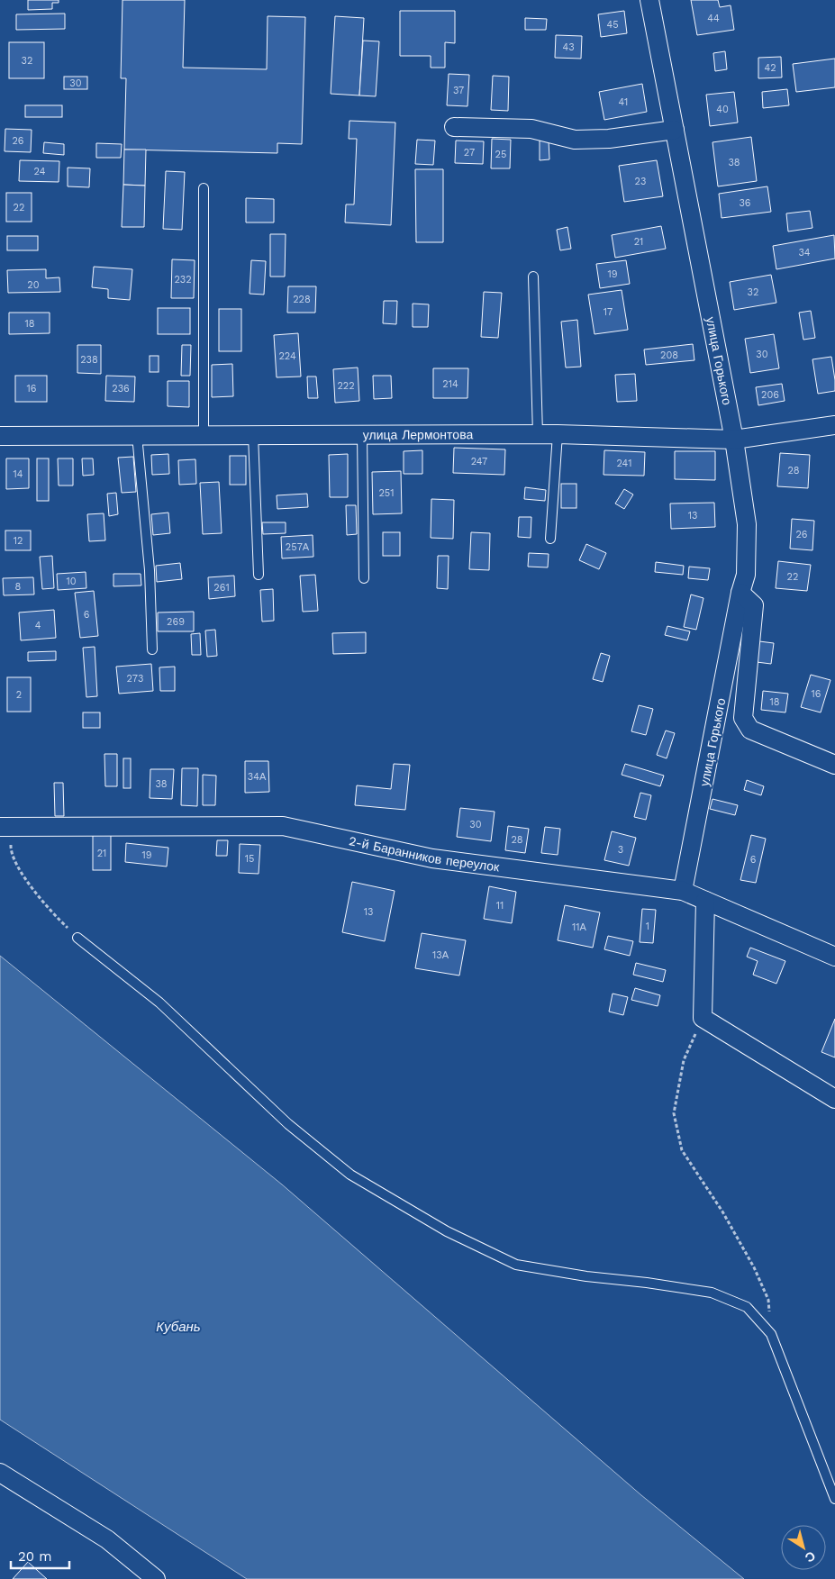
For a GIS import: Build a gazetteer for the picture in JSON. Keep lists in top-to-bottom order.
{
  "streets": {
    "street": ["улица Горького", "улица Лермонтова", "2-й Баранников переулок"]
  },
  "crossings": [
    ["улица Горького", "улица Лермонтова"],
    ["улица Горького", "2-й Баранников переулок"]
  ],
  "water": ["Кубань"],
  "house_numbers": [
    "44",
    "45",
    "43",
    "32",
    "42",
    "30",
    "37",
    "41",
    "40",
    "26",
    "27",
    "25",
    "38",
    "24",
    "23",
    "36",
    "22",
    "21",
    "34",
    "19",
    "232",
    "20",
    "32",
    "228",
    "17",
    "18",
    "30",
    "208",
    "224",
    "238",
    "214",
    "222",
    "16",
    "236",
    "206",
    "247",
    "241",
    "28",
    "14",
    "251",
    "13",
    "26",
    "12",
    "257А",
    "22",
    "10",
    "8",
    "261",
    "6",
    "269",
    "4",
    "273",
    "16",
    "2",
    "18",
    "34А",
    "38",
    "30",
    "28",
    "3",
    "21",
    "19",
    "15",
    "6",
    "11",
    "13",
    "1",
    "11А",
    "13А"
  ],
  "scale_bar": "20 m",
  "north": "bottom right"
}
